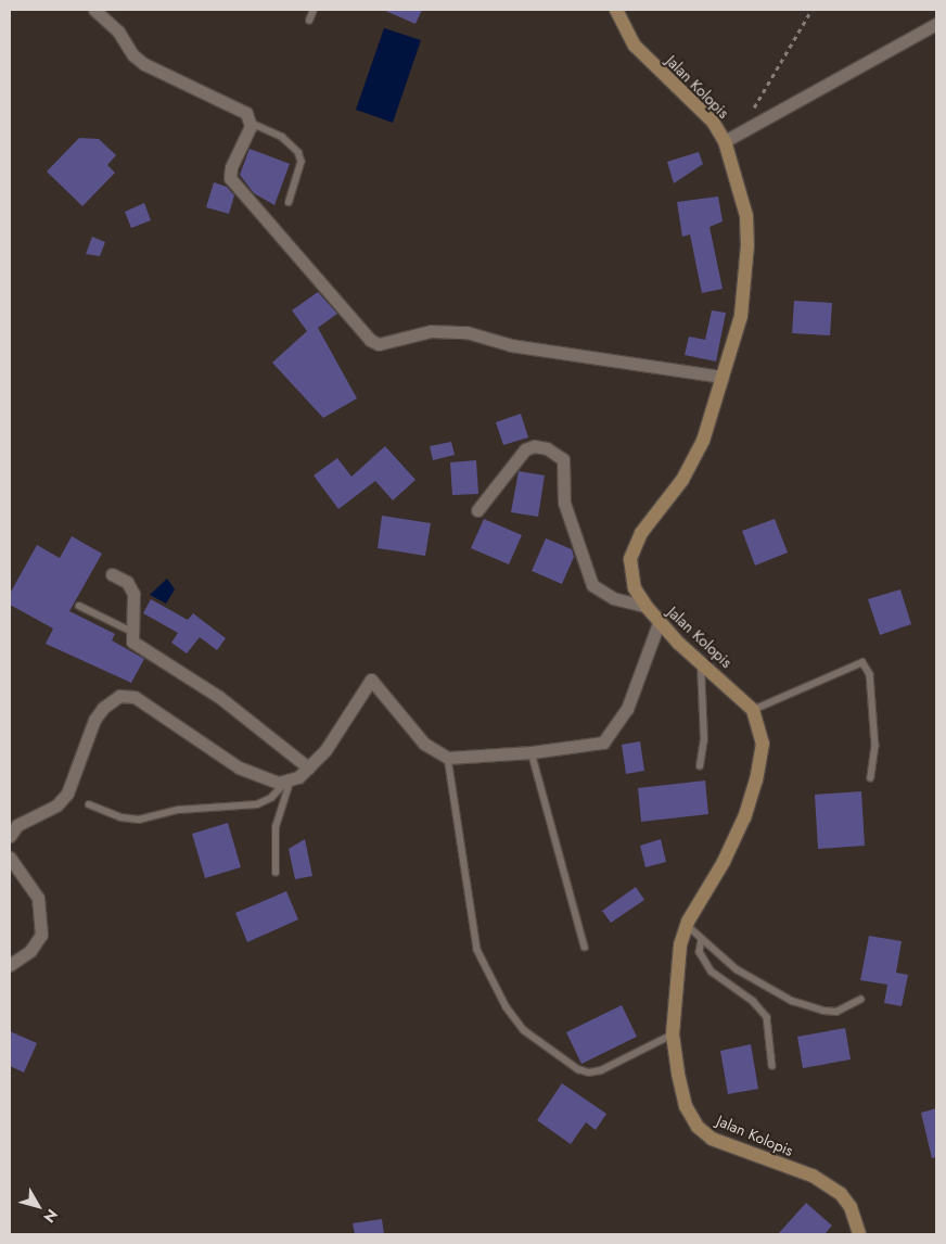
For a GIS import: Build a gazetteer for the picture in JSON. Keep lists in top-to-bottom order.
{
  "streets": {
    "street": ["Jalan Kolopis"]
  },
  "north": "bottom right"
}
